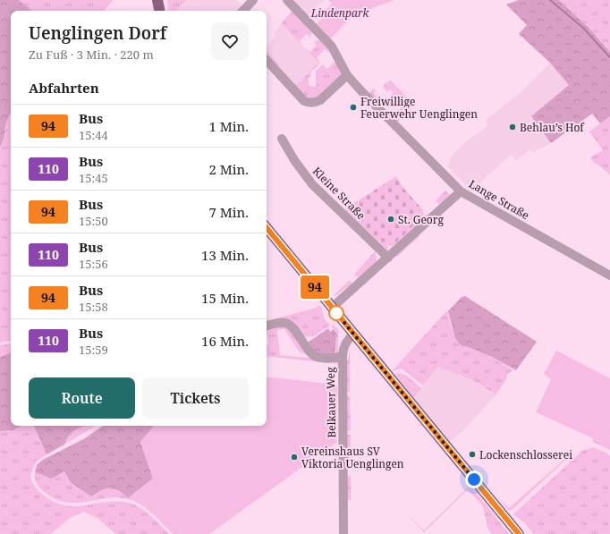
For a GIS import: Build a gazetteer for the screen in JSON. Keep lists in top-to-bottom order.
{
  "streets": {
    "street": ["Kleine Straße", "Lange Straße", "Belkauer Weg"]
  },
  "parks": ["Lindenpark"],
  "places": [
    "Freiwillige Feuerwehr Uenglingen",
    "Behlau’s Hof",
    "St. Georg",
    "Lockenschlosserei",
    "Vereinshaus SV Viktoria Uenglingen"
  ],
  "lines": ["bus line 94"],
  "page": {
    "on_map": "94",
    "heading": [
      ["Uenglingen Dorf", "Zu Fuß · 3 Min. · 220 m"],
      "Abfahrten"
    ],
    "list": [
      {
        "mark": "94",
        "name": "Bus",
        "note": "15:44",
        "value": "1 Min."
      },
      {
        "mark": "110",
        "name": "Bus",
        "note": "15:45",
        "value": "2 Min."
      },
      {
        "mark": "94",
        "name": "Bus",
        "note": "15:50",
        "value": "7 Min."
      },
      {
        "mark": "110",
        "name": "Bus",
        "note": "15:56",
        "value": "13 Min."
      },
      {
        "mark": "94",
        "name": "Bus",
        "note": "15:58",
        "value": "15 Min."
      },
      {
        "mark": "110",
        "name": "Bus",
        "note": "15:59",
        "value": "16 Min."
      }
    ],
    "buttons": ["Route", "Tickets"]
  }
}
